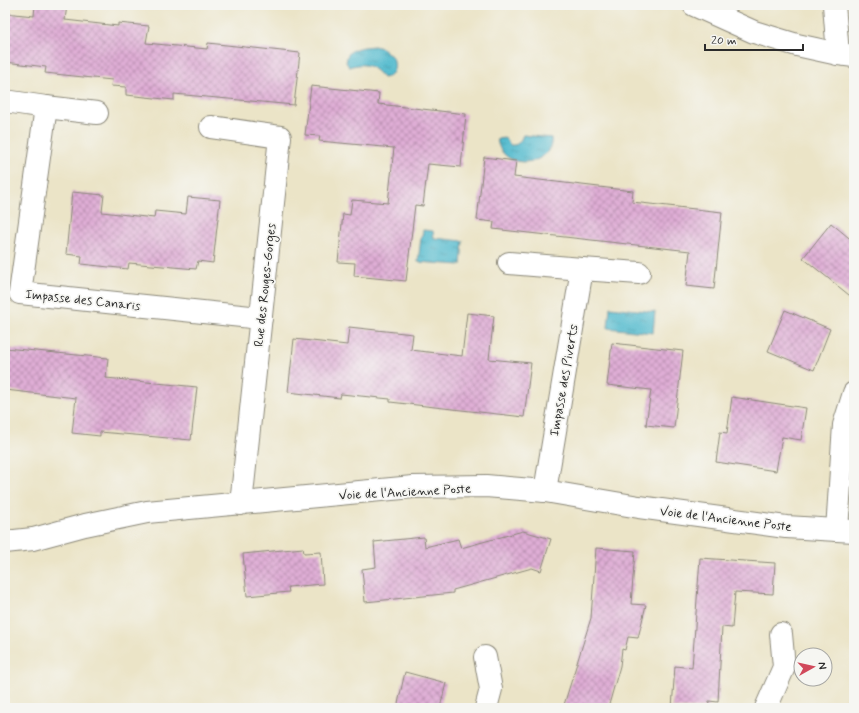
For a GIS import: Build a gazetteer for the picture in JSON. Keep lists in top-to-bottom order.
{
  "streets": {
    "street": [
      "Rue des Rouges-Gorges",
      "Impasse des Canaris",
      "Impasse des Piverts",
      "Voie de l'Ancienne Poste"
    ]
  },
  "crossings": [
    ["Rue des Rouges-Gorges", "Impasse des Canaris"],
    ["Rue des Rouges-Gorges", "Voie de l'Ancienne Poste"],
    ["Impasse des Piverts", "Voie de l'Ancienne Poste"]
  ],
  "scale_bar": "20 m",
  "north": "right"
}
